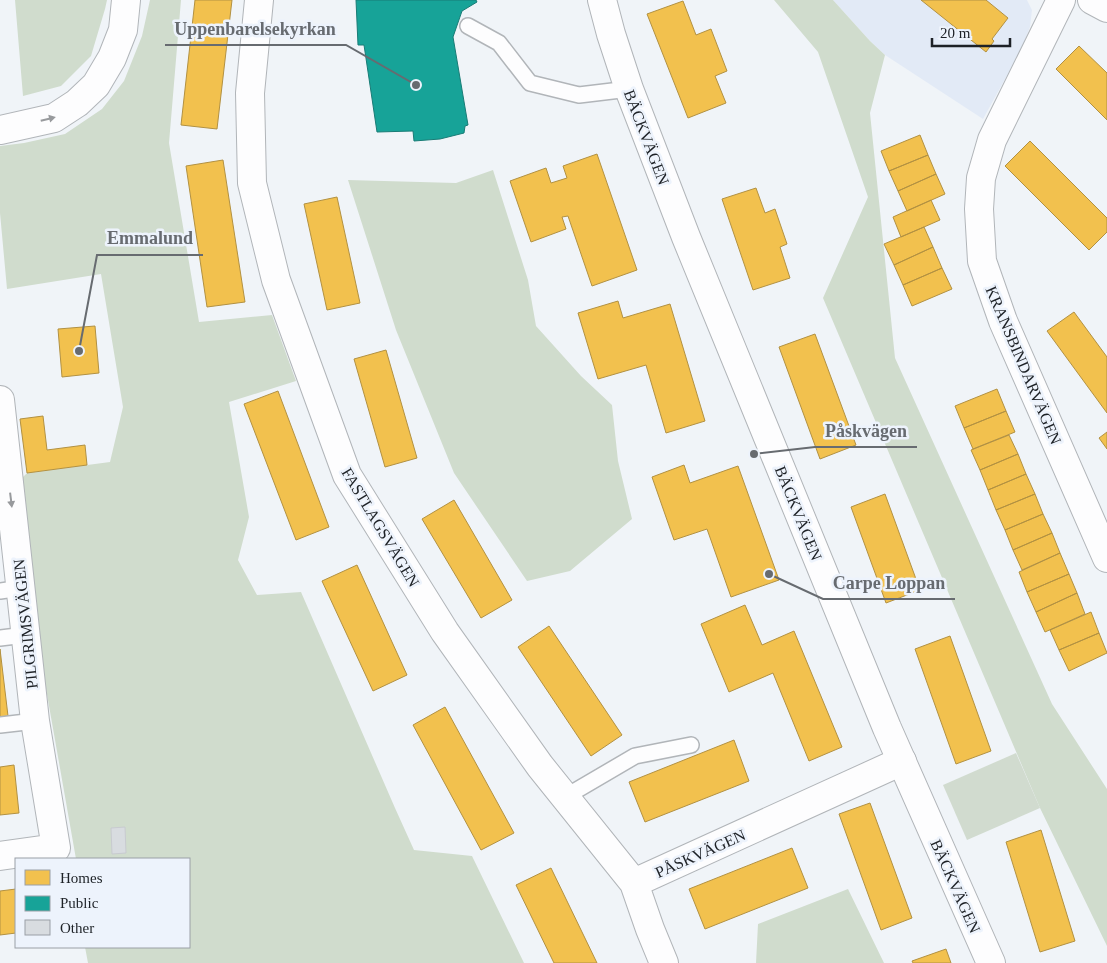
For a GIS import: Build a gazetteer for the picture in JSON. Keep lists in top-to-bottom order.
{
  "streets": {
    "street": [
      "BÄCKVÄGEN",
      "KRANSBINDARVÄGEN",
      "FASTLAGSVÄGEN",
      "PILGRIMSVÄGEN",
      "PÅSKVÄGEN"
    ]
  },
  "crossings": [
    ["BÄCKVÄGEN", "PÅSKVÄGEN"],
    ["FASTLAGSVÄGEN", "PÅSKVÄGEN"]
  ],
  "one_way": ["PILGRIMSVÄGEN"],
  "places": [
    "Uppenbarelsekyrkan",
    "Emmalund",
    "Påskvägen",
    "Carpe Loppan"
  ],
  "legend": ["Homes", "Public", "Other"],
  "scale_bar": "20 m"
}
